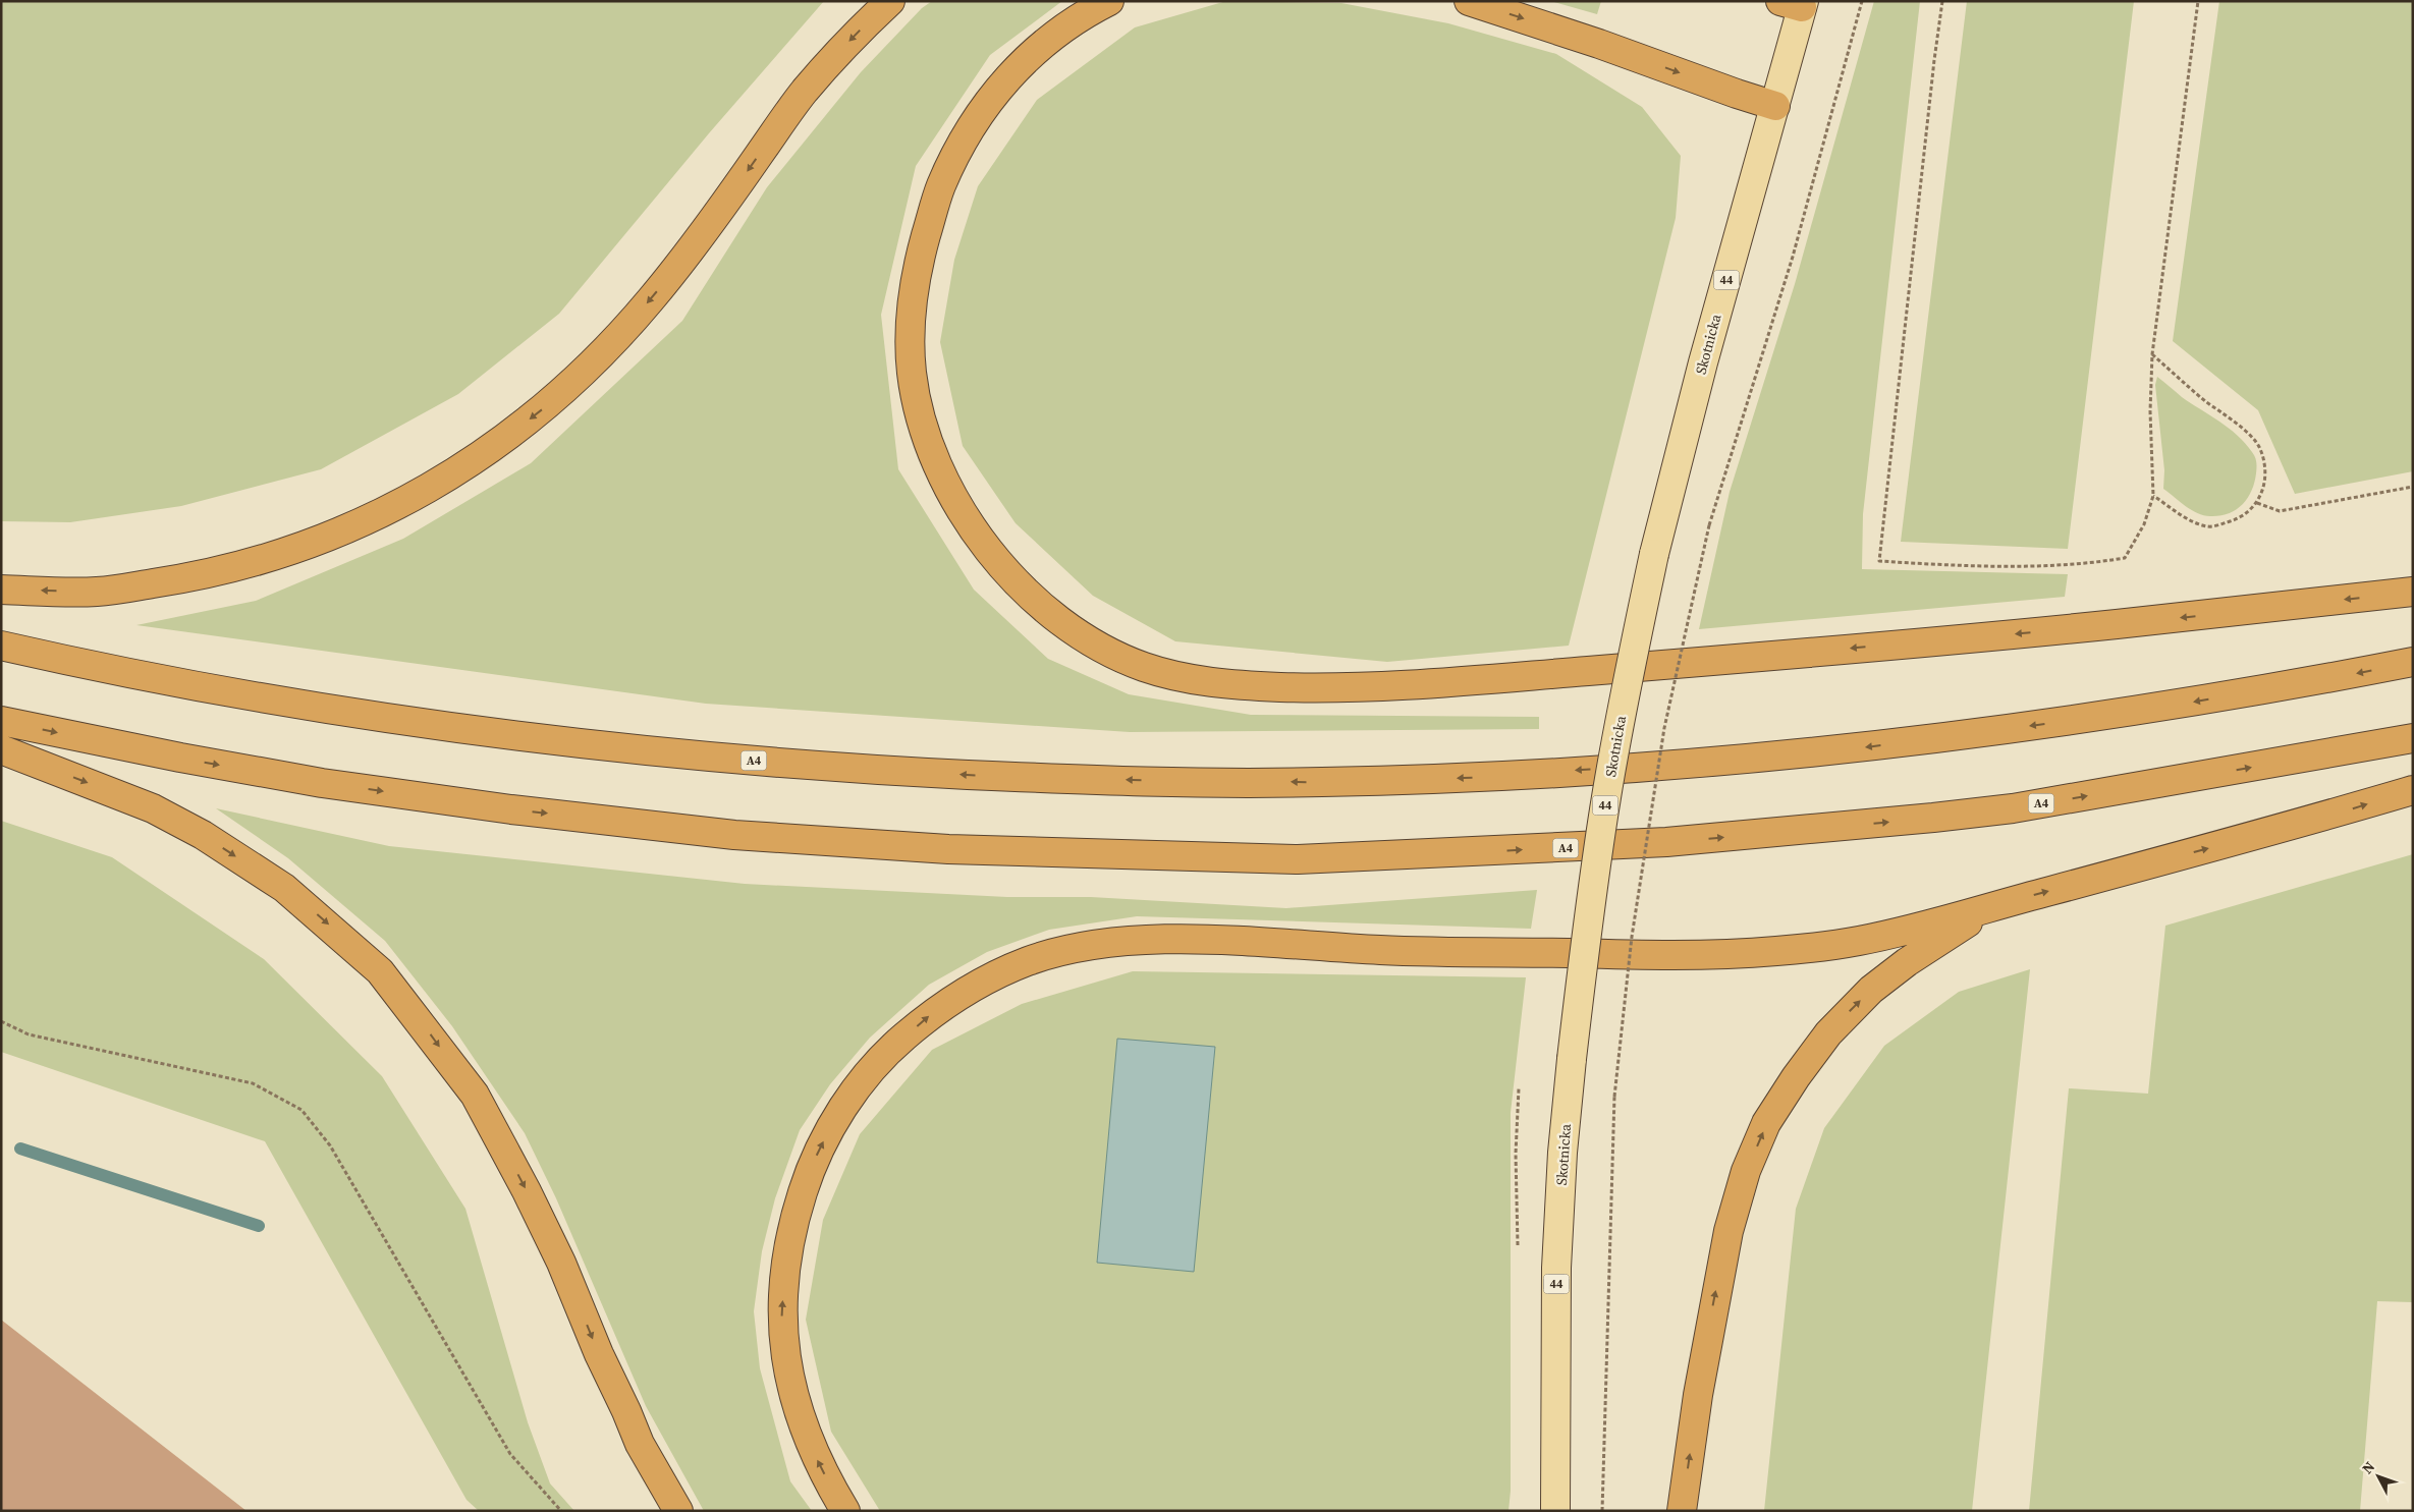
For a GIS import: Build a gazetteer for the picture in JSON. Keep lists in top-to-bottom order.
{
  "streets": {
    "highway": ["A4"],
    "main road": ["44", "Skotnicka"]
  },
  "north": "top left"
}
